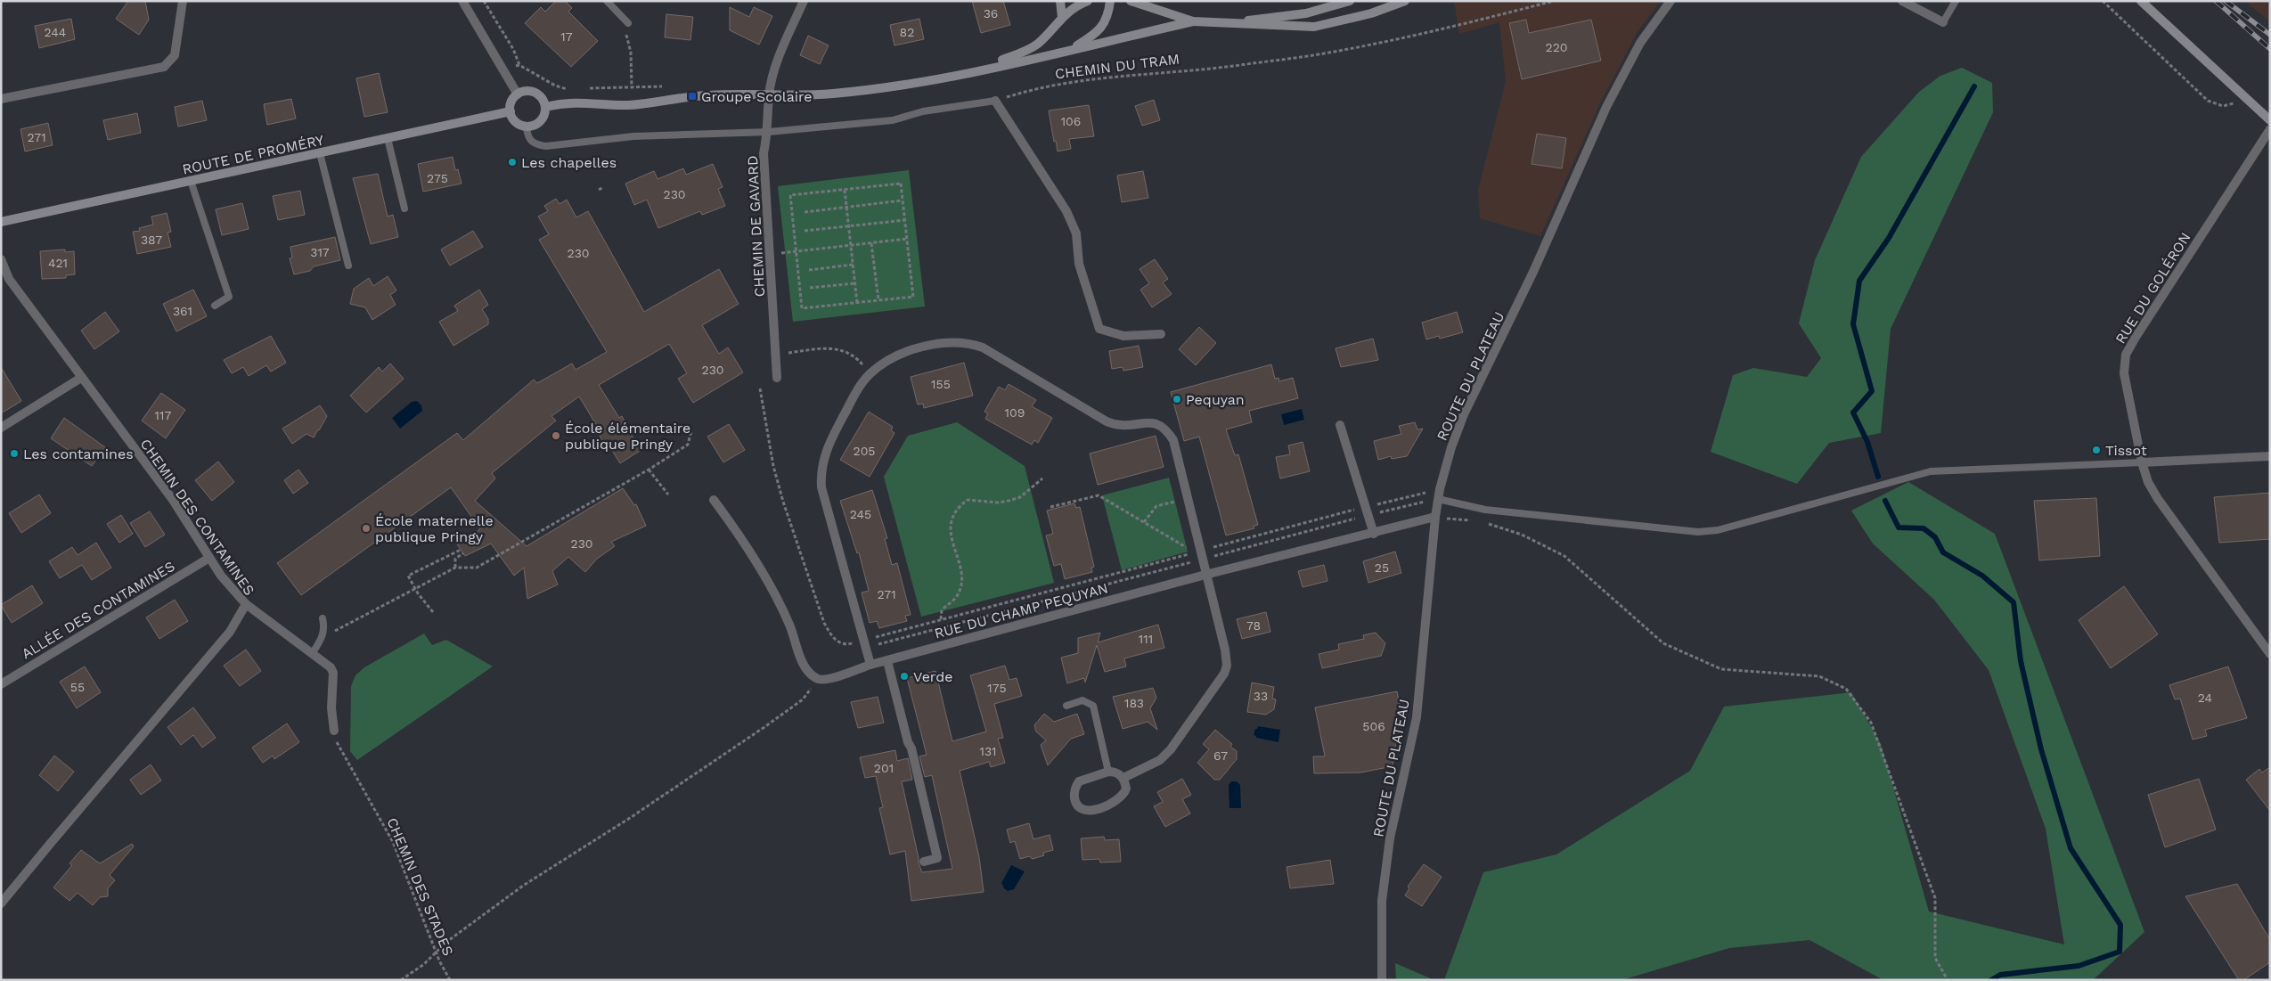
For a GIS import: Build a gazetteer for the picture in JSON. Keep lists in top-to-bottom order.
{
  "streets": {
    "street": [
      "ROUTE DE PROMÉRY",
      "CHEMIN DE GAVARD",
      "RUE DU GOLÉRON",
      "ROUTE DU PLATEAU",
      "CHEMIN DES CONTAMINES",
      "ALLÉE DES CONTAMINES",
      "RUE DU CHAMP PEQUYAN"
    ],
    "path": ["CHEMIN DU TRAM", "CHEMIN DES STADES"]
  },
  "crossings": [
    ["ROUTE DU PLATEAU", "RUE DU CHAMP PEQUYAN"],
    ["CHEMIN DES CONTAMINES", "ALLÉE DES CONTAMINES"]
  ],
  "places": {
    "transit": ["Groupe Scolaire"],
    "other": [
      "Les chapelles",
      "Pequyan",
      "École élémentaire publique Pringy",
      "Tissot",
      "Les contamines",
      "École maternelle publique Pringy",
      "Verde"
    ]
  },
  "house_numbers": [
    "36",
    "244",
    "82",
    "17",
    "220",
    "106",
    "271",
    "275",
    "230",
    "387",
    "317",
    "230",
    "421",
    "361",
    "230",
    "155",
    "109",
    "117",
    "205",
    "245",
    "230",
    "25",
    "271",
    "78",
    "111",
    "55",
    "175",
    "33",
    "24",
    "183",
    "506",
    "131",
    "67",
    "201"
  ]
}
